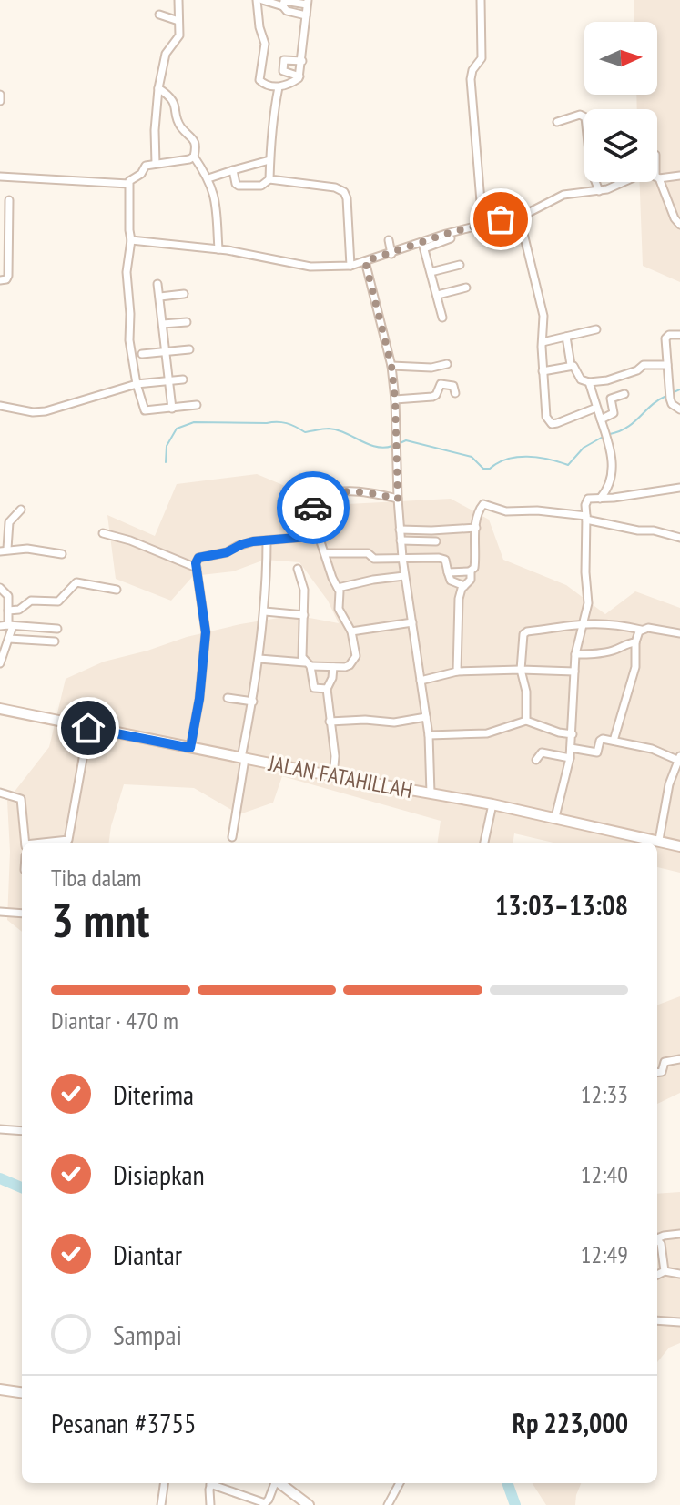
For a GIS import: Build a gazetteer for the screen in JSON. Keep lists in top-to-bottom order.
{
  "streets": {
    "street": ["JALAN FATAHILLAH"]
  },
  "north": "right",
  "page": {
    "heading": ["3 mnt", "Tiba dalam", "13:03–13:08"],
    "panel": ["Pesanan #3755", "Rp 223,000"],
    "bar": "Diantar · 470 m",
    "list": [
      ["Diterima", "12:33"],
      ["Disiapkan", "12:40"],
      ["Diantar", "12:49"],
      "Sampai"
    ]
  }
}
